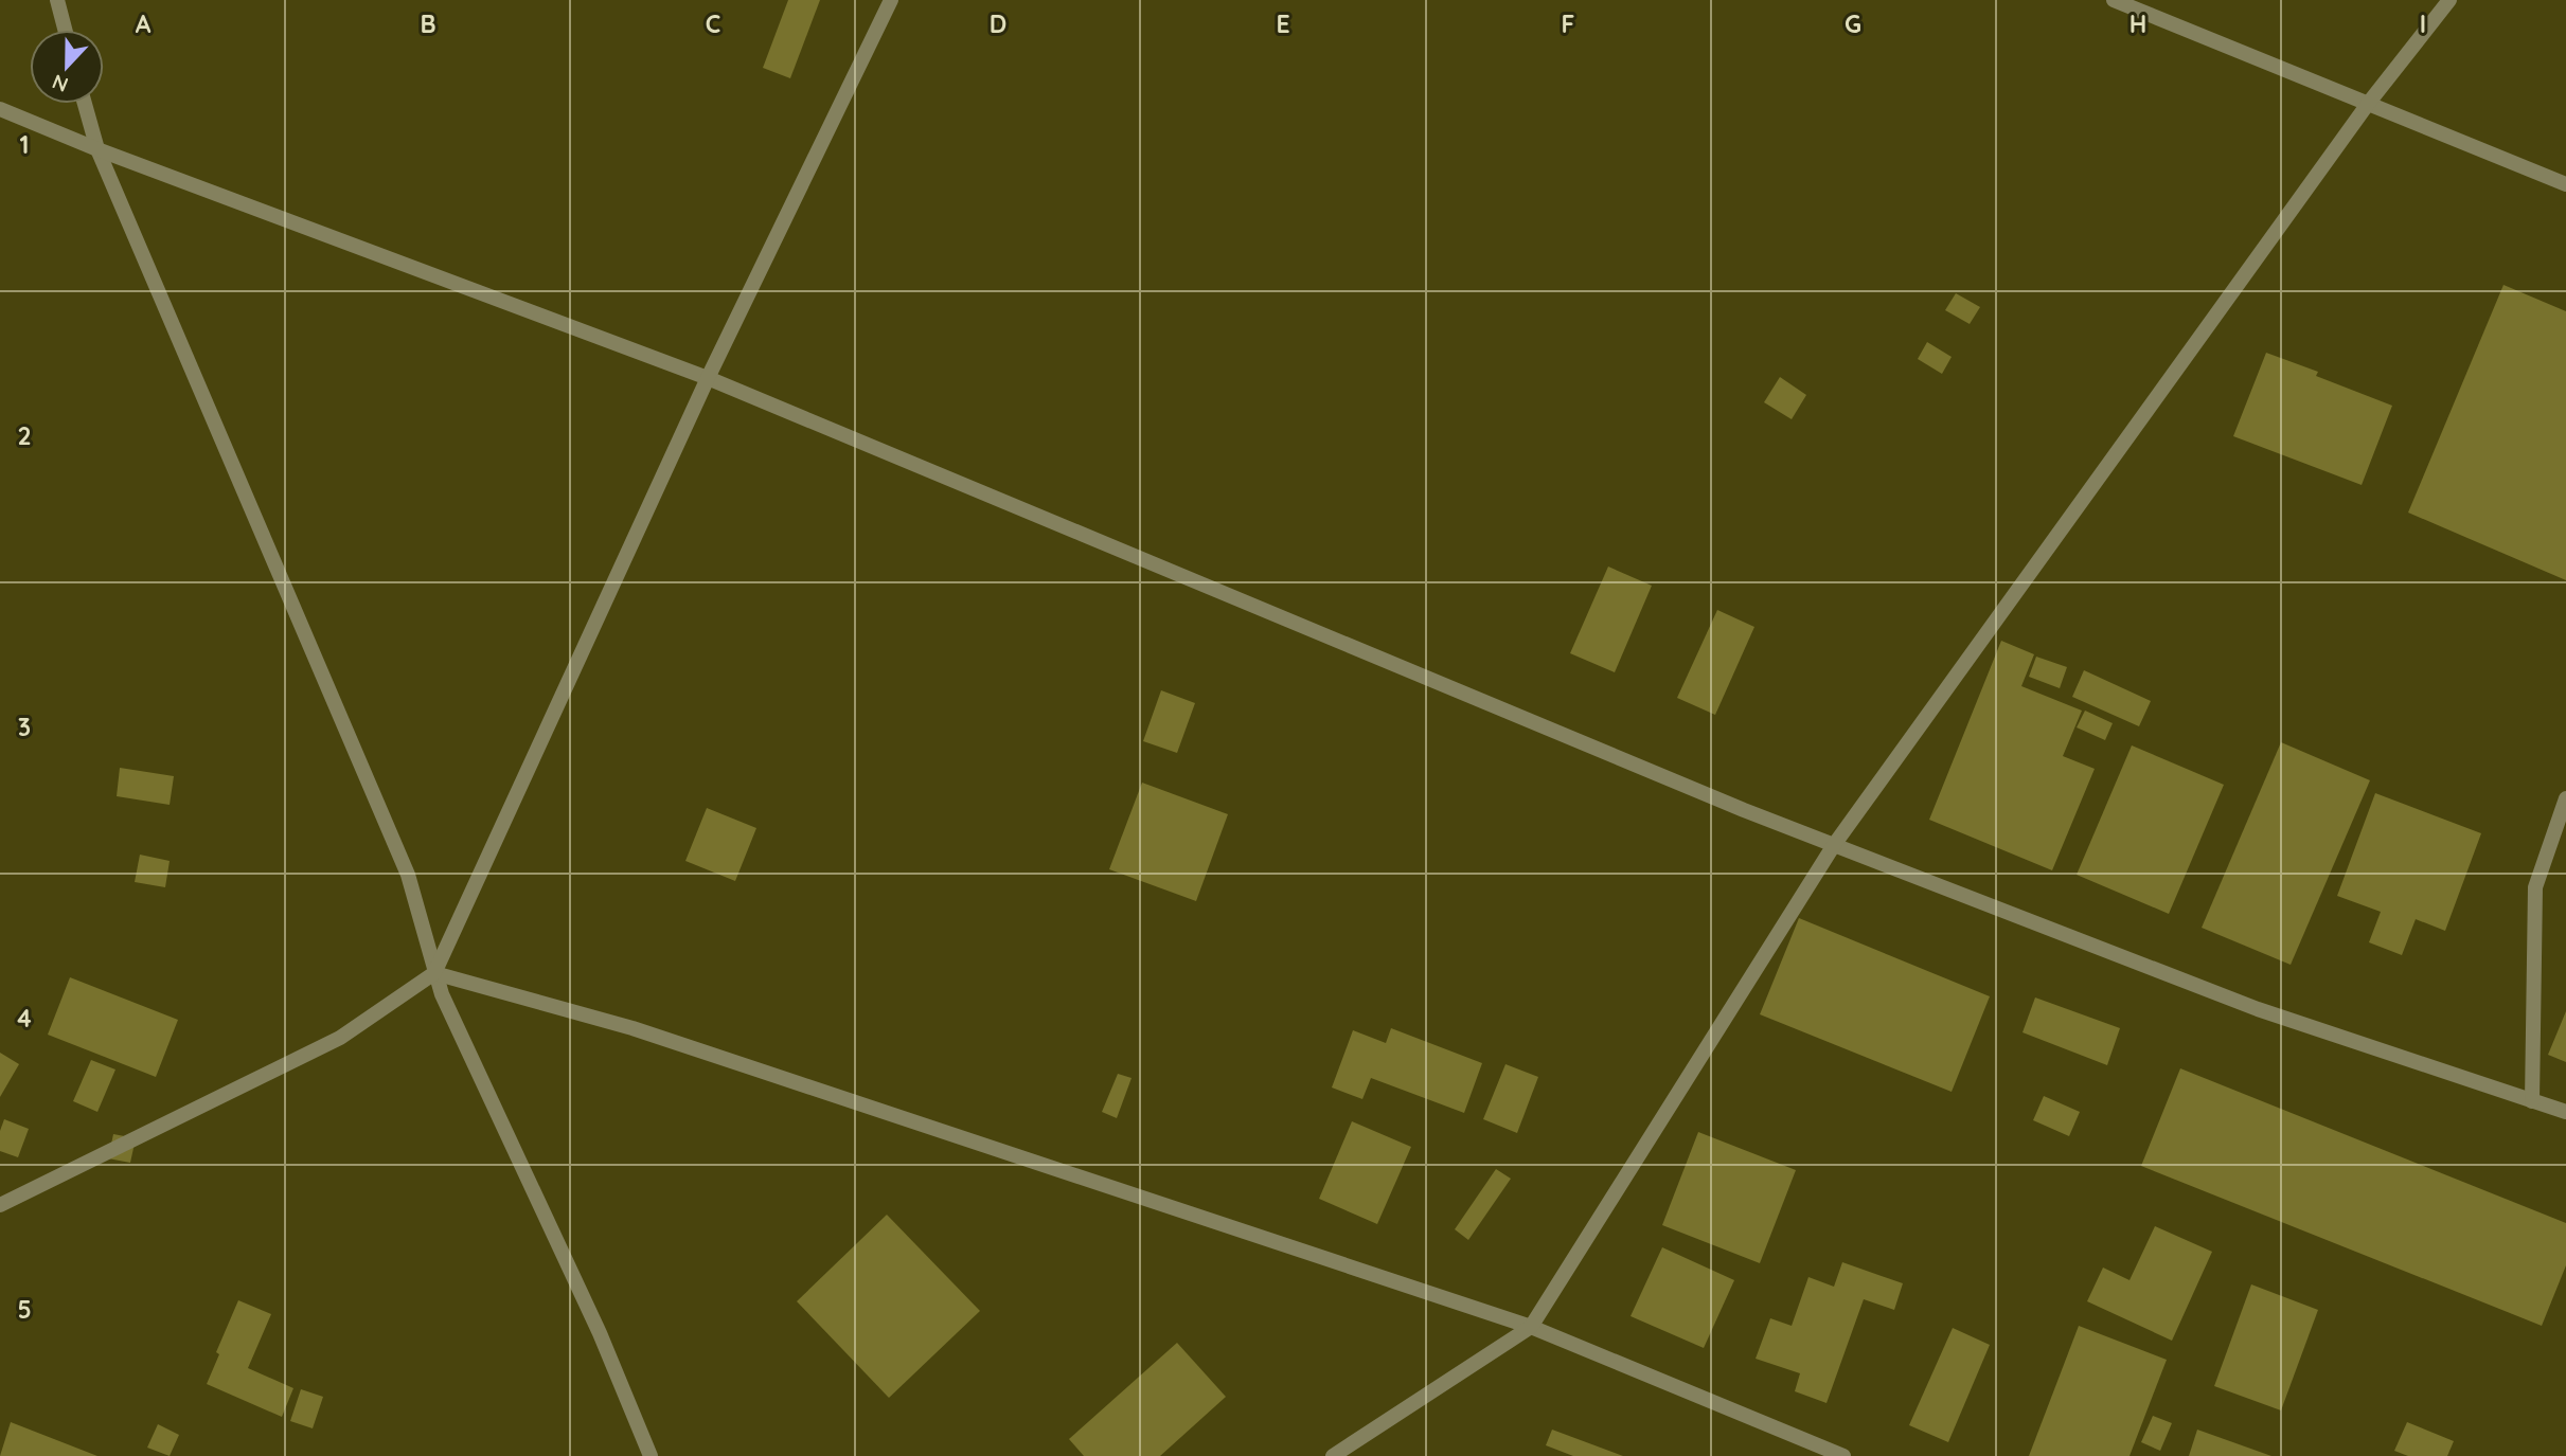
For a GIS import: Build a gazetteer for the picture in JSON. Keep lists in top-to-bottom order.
{
  "north": "bottom",
  "grid": {
    "columns": [
      "A",
      "B",
      "C",
      "D",
      "E",
      "F",
      "G",
      "H",
      "I"
    ],
    "rows": [
      "1",
      "2",
      "3",
      "4",
      "5"
    ]
  }
}
